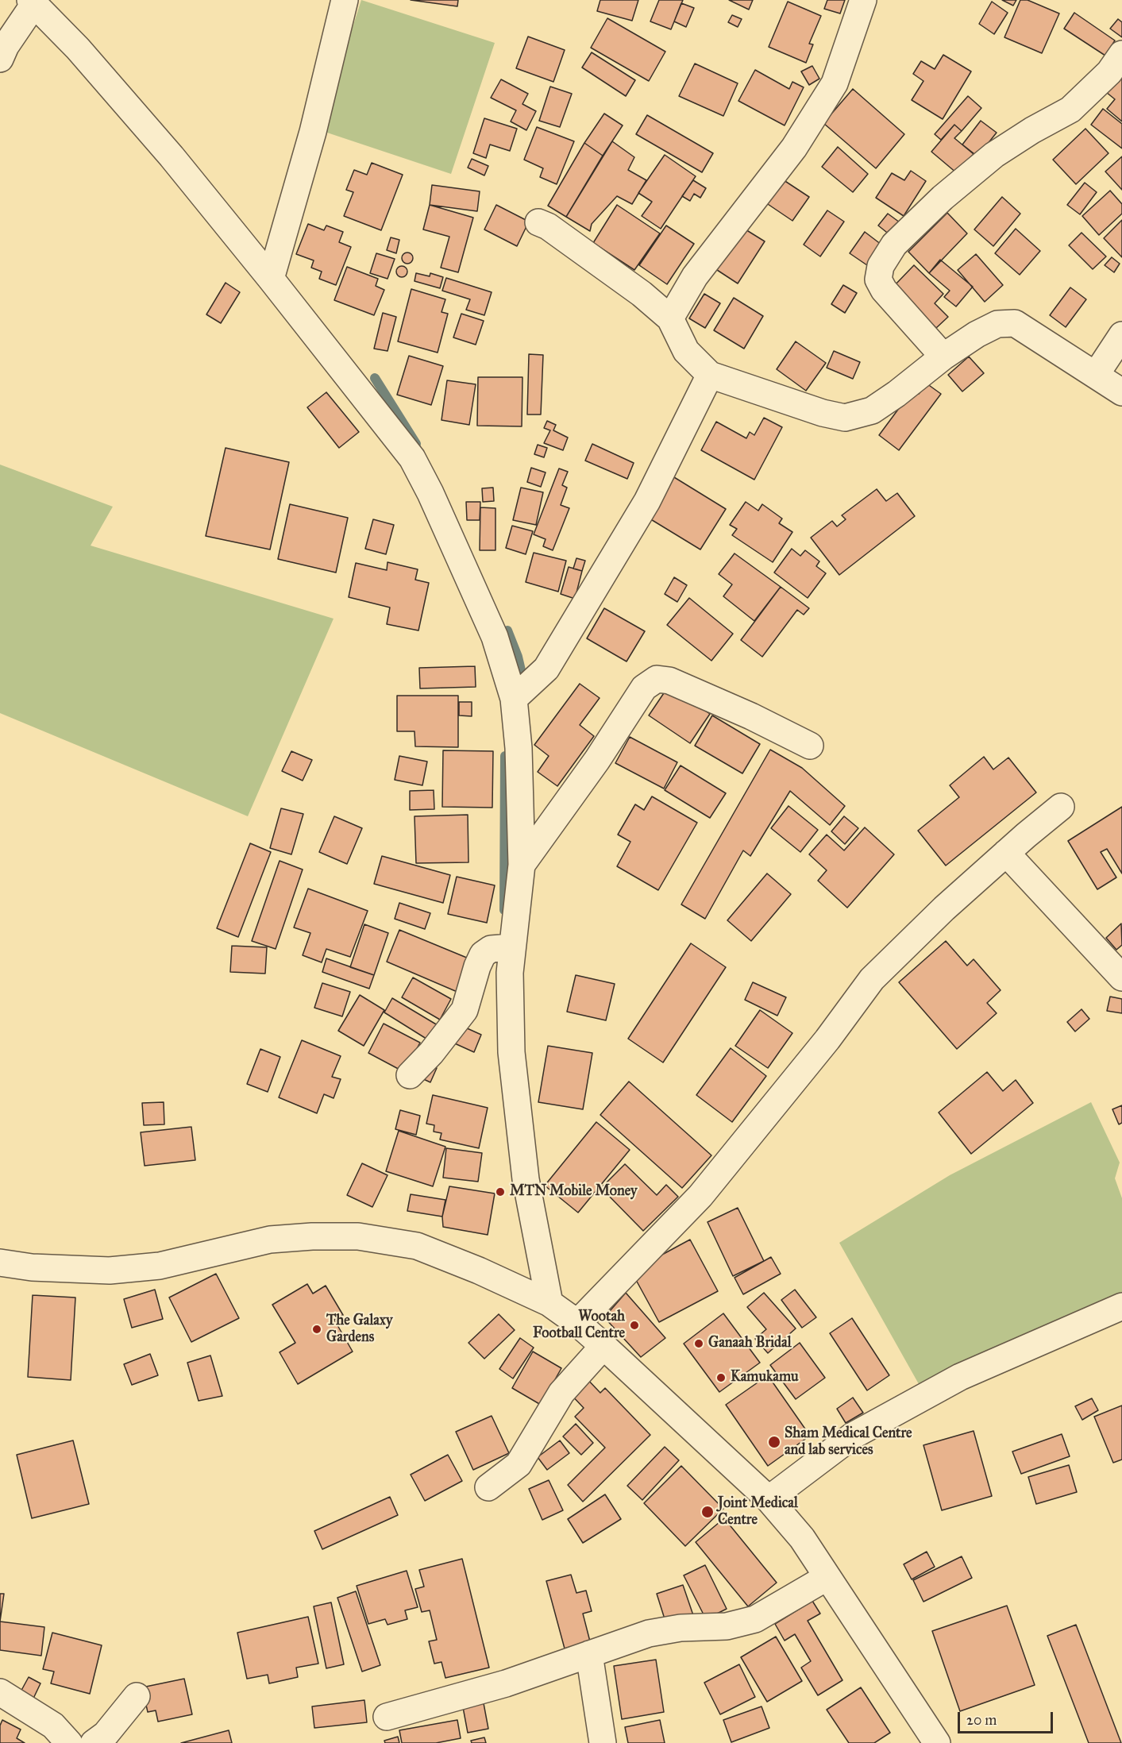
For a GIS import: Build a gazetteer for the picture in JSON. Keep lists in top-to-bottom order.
{
  "places": [
    "MTN Mobile Money",
    "Wootah Football Centre",
    "The Galaxy Gardens",
    "Ganaah Bridal",
    "Kamukamu",
    "Sham Medical Centre and lab services",
    "Joint Medical Centre"
  ],
  "scale_bar": "20 m"
}
